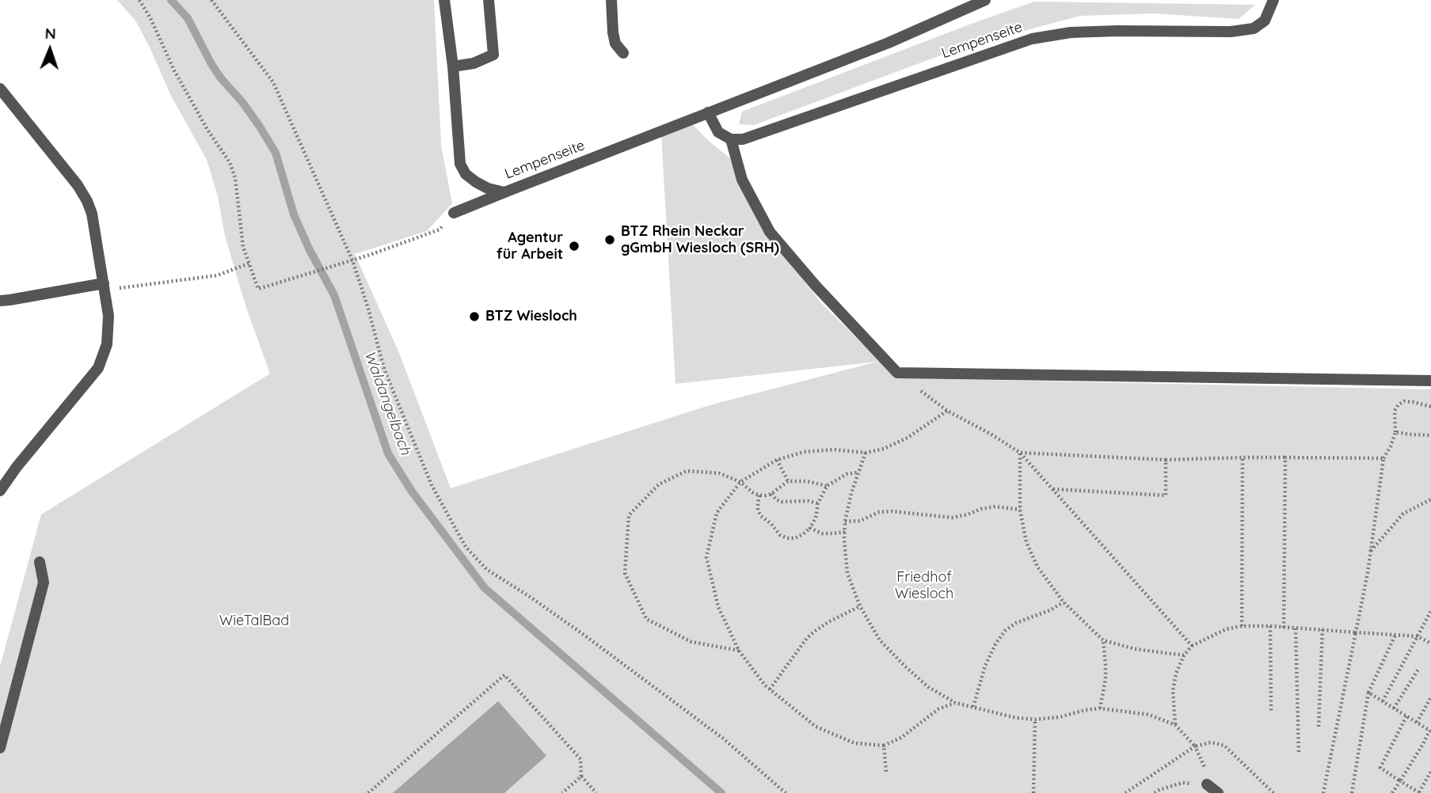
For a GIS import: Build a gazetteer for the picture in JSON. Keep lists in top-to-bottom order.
{
  "streets": {
    "street": ["Lempenseite"]
  },
  "water": ["Waldangelbach"],
  "parks": ["Friedhof Wiesloch", "WieTalBad"],
  "places": ["BTZ Rhein Neckar gGmbH Wiesloch (SRH)", "Agentur für Arbeit", "BTZ Wiesloch"],
  "north": "top"
}
